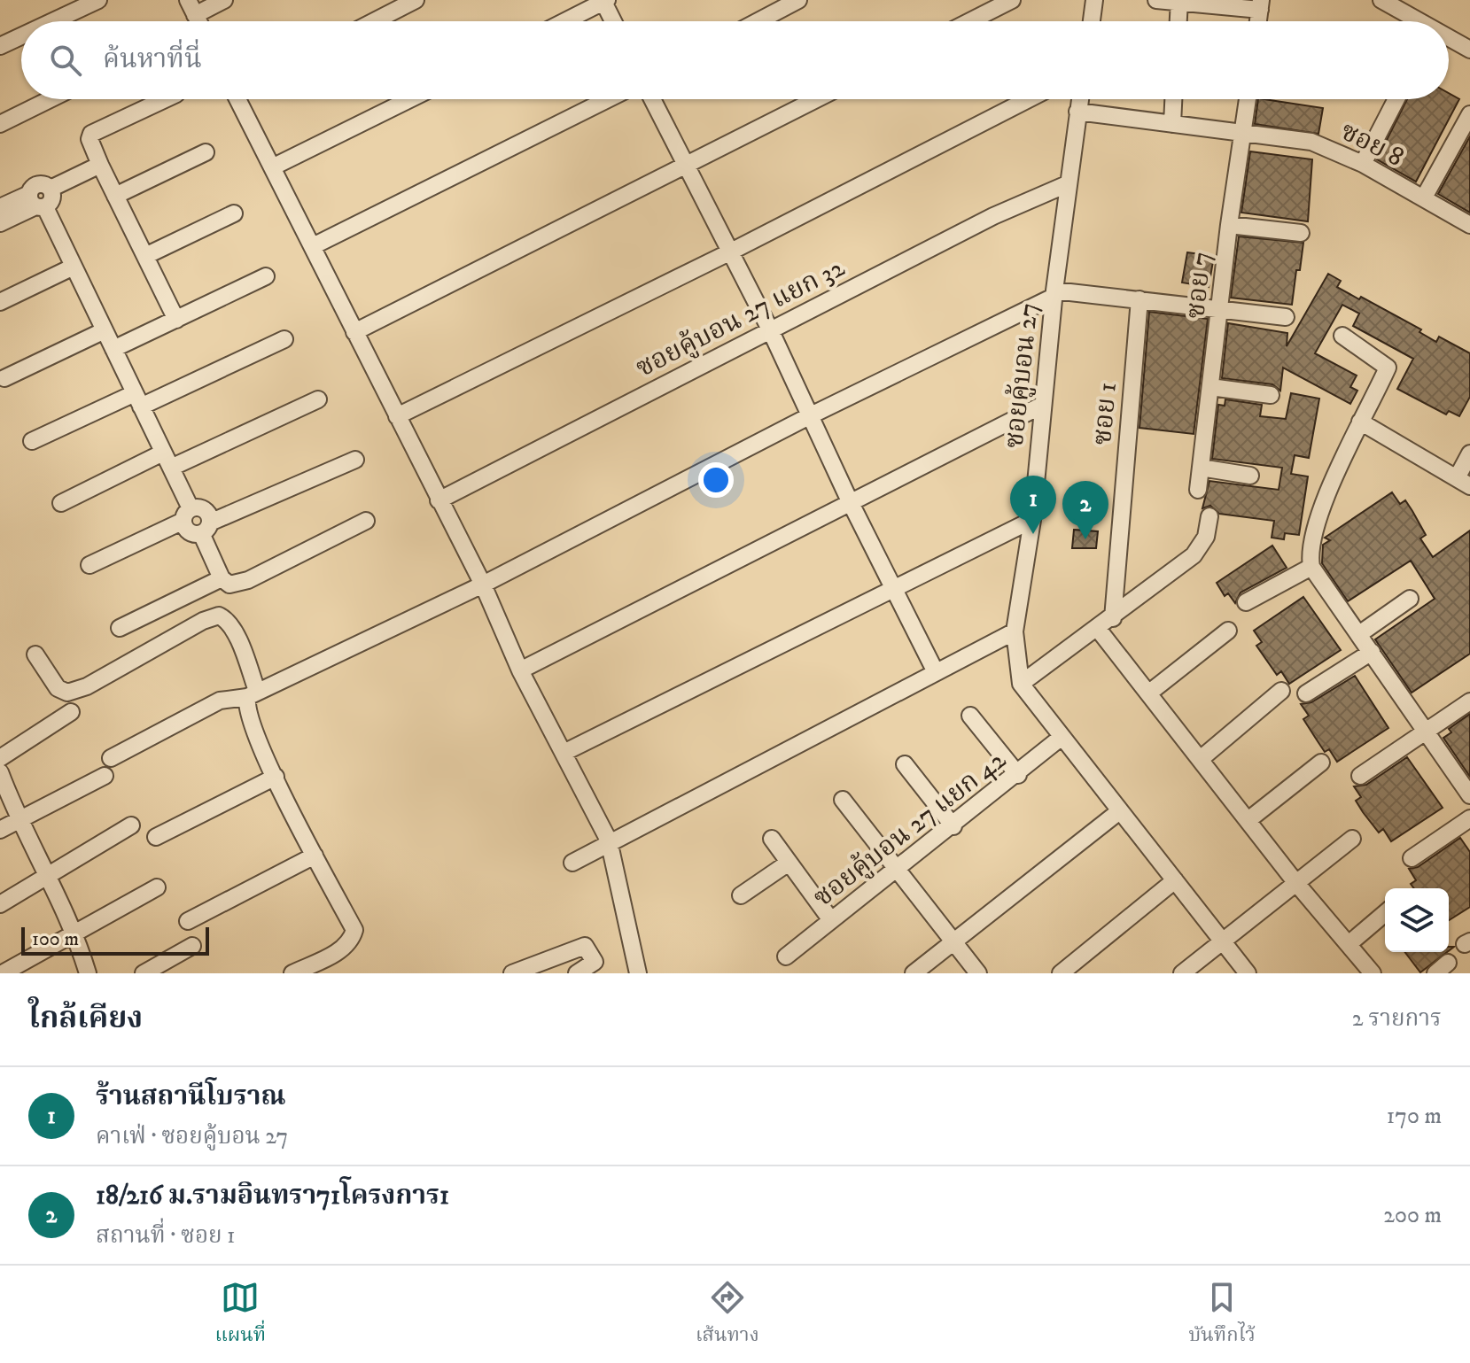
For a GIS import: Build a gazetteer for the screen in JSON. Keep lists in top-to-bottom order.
{
  "streets": {
    "street": [
      "ซอย 8",
      "ซอย 7",
      "ซอยคู้บอน 27 แยก 32",
      "ซอยคู้บอน 27",
      "ซอย 1",
      "ซอยคู้บอน 27 แยก 42"
    ]
  },
  "crossings": [
    ["ซอย 8", "ซอย 7"],
    ["ซอย 8", "ซอยคู้บอน 27"],
    ["ซอยคู้บอน 27 แยก 32", "ซอยคู้บอน 27"],
    ["ซอยคู้บอน 27", "ซอยคู้บอน 27 แยก 42"]
  ],
  "scale_bar": "100 m",
  "page": {
    "search": "ค้นหาที่นี่",
    "pins": ["1", "2"],
    "scale": "100 m",
    "heading": ["ใกล้เคียง", "2 รายการ"],
    "list": [
      {
        "mark": "1",
        "name": "ร้านสถานีโบราณ",
        "note": "คาเฟ่ · ซอยคู้บอน 27",
        "value": "170 m"
      },
      {
        "mark": "2",
        "name": "18/216 ม.รามอินทรา71โครงการ1",
        "note": "สถานที่ · ซอย 1",
        "value": "200 m"
      }
    ],
    "nav": ["แผนที่", "เส้นทาง", "บันทึกไว้"]
  }
}
